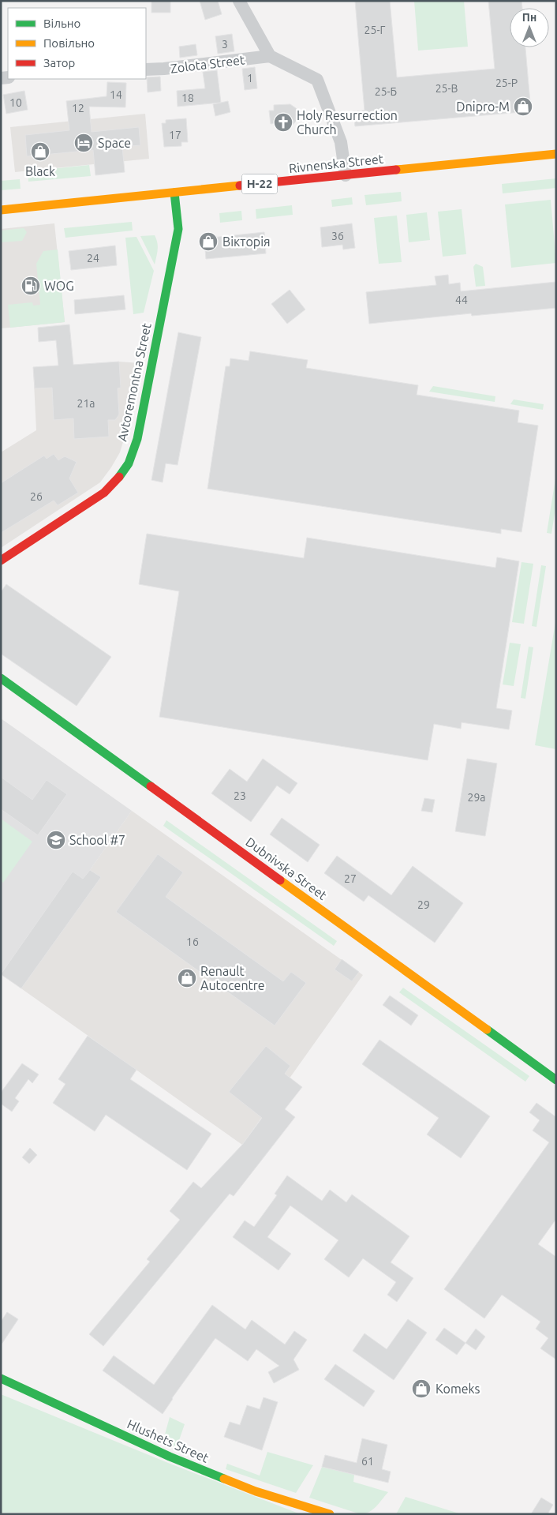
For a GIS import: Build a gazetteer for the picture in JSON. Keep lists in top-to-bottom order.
{
  "streets": {
    "main road": [
      "Rivnenska Street",
      "Н-22",
      "Avtoremontna Street",
      "Dubnivska Street",
      "Hlushets Street"
    ],
    "street": ["Zolota Street"]
  },
  "crossings": [
    ["Rivnenska Street", "Avtoremontna Street"]
  ],
  "places": {
    "shop": [
      "Dnipro-M",
      "Black",
      "Вікторія",
      "Renault Autocentre",
      "Komeks"
    ],
    "church": ["Holy Resurrection Church"],
    "hotel": ["Space"],
    "fuel station": ["WOG"],
    "school or university": ["School #7"]
  },
  "house_numbers": [
    "25-Г",
    "3",
    "1",
    "25-Р",
    "25-В",
    "25-Б",
    "14",
    "18",
    "10",
    "12",
    "17",
    "36",
    "24",
    "44",
    "21а",
    "26",
    "23",
    "29а",
    "27",
    "29",
    "16",
    "61"
  ],
  "legend": ["Вільно", "Повільно", "Затор"],
  "north": "top"
}
